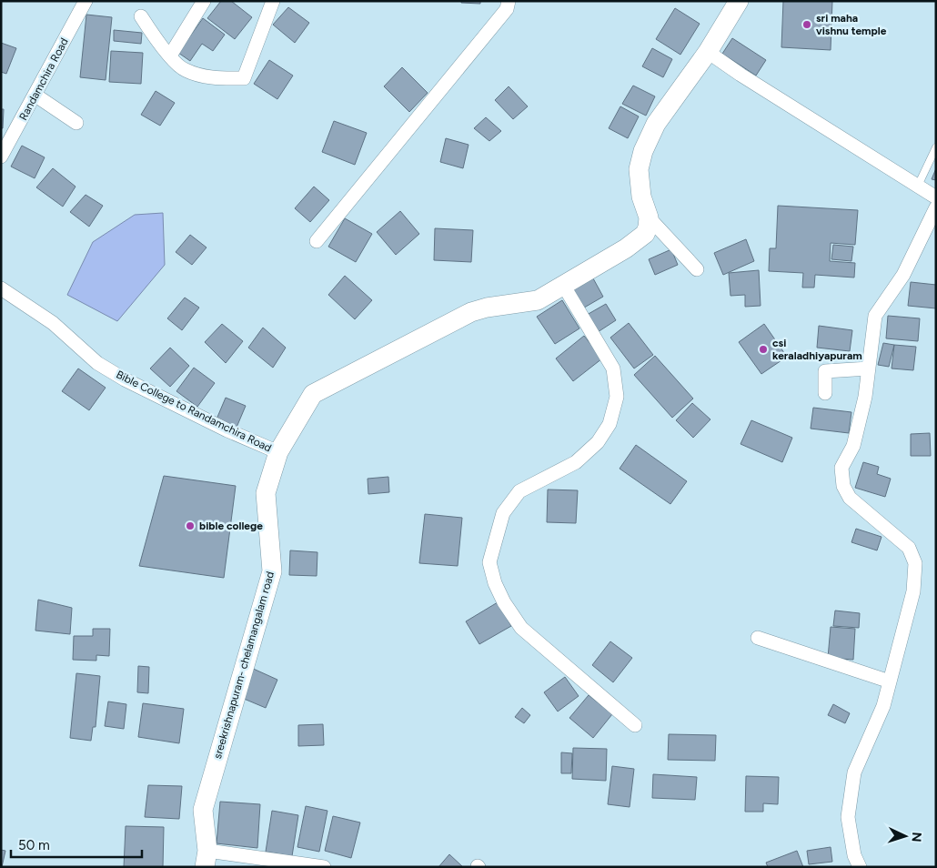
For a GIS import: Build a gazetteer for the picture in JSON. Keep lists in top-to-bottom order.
{
  "streets": {
    "street": ["Randamchira Road", "Bible College to Randamchira Road", "sreekrishnapuram- chelamangalam road"]
  },
  "crossings": [
    ["Bible College to Randamchira Road", "sreekrishnapuram- chelamangalam road"]
  ],
  "places": ["sri maha vishnu temple", "csi keraladhiyapuram", "bible college"],
  "scale_bar": "50 m",
  "north": "right"
}
